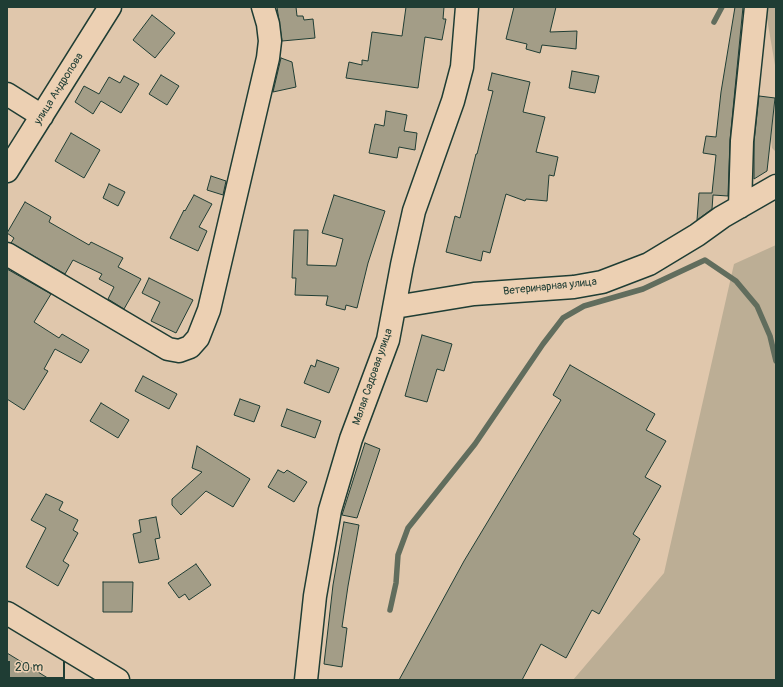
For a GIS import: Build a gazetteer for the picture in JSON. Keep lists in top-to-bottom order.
{
  "streets": {
    "street": ["улица Андропова", "Ветеринарная улица", "Малая Садовая улица"]
  },
  "crossings": [
    ["Ветеринарная улица", "Малая Садовая улица"]
  ],
  "scale_bar": "20 m"
}
